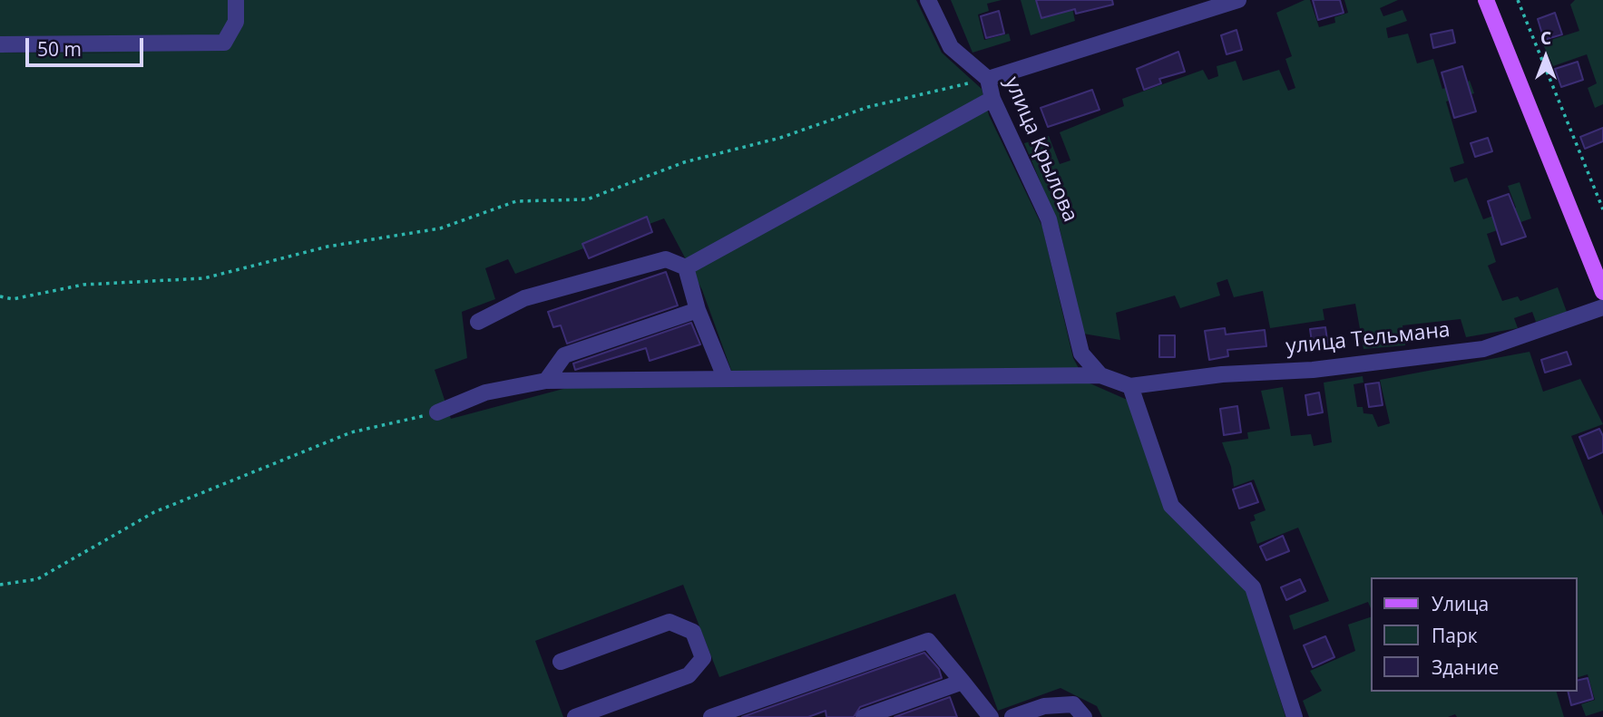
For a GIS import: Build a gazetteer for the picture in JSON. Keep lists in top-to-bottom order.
{
  "streets": {
    "street": ["улица Крылова", "улица Тельмана"]
  },
  "legend": ["Улица", "Парк", "Здание"],
  "scale_bar": "50 m",
  "north": "top"
}
